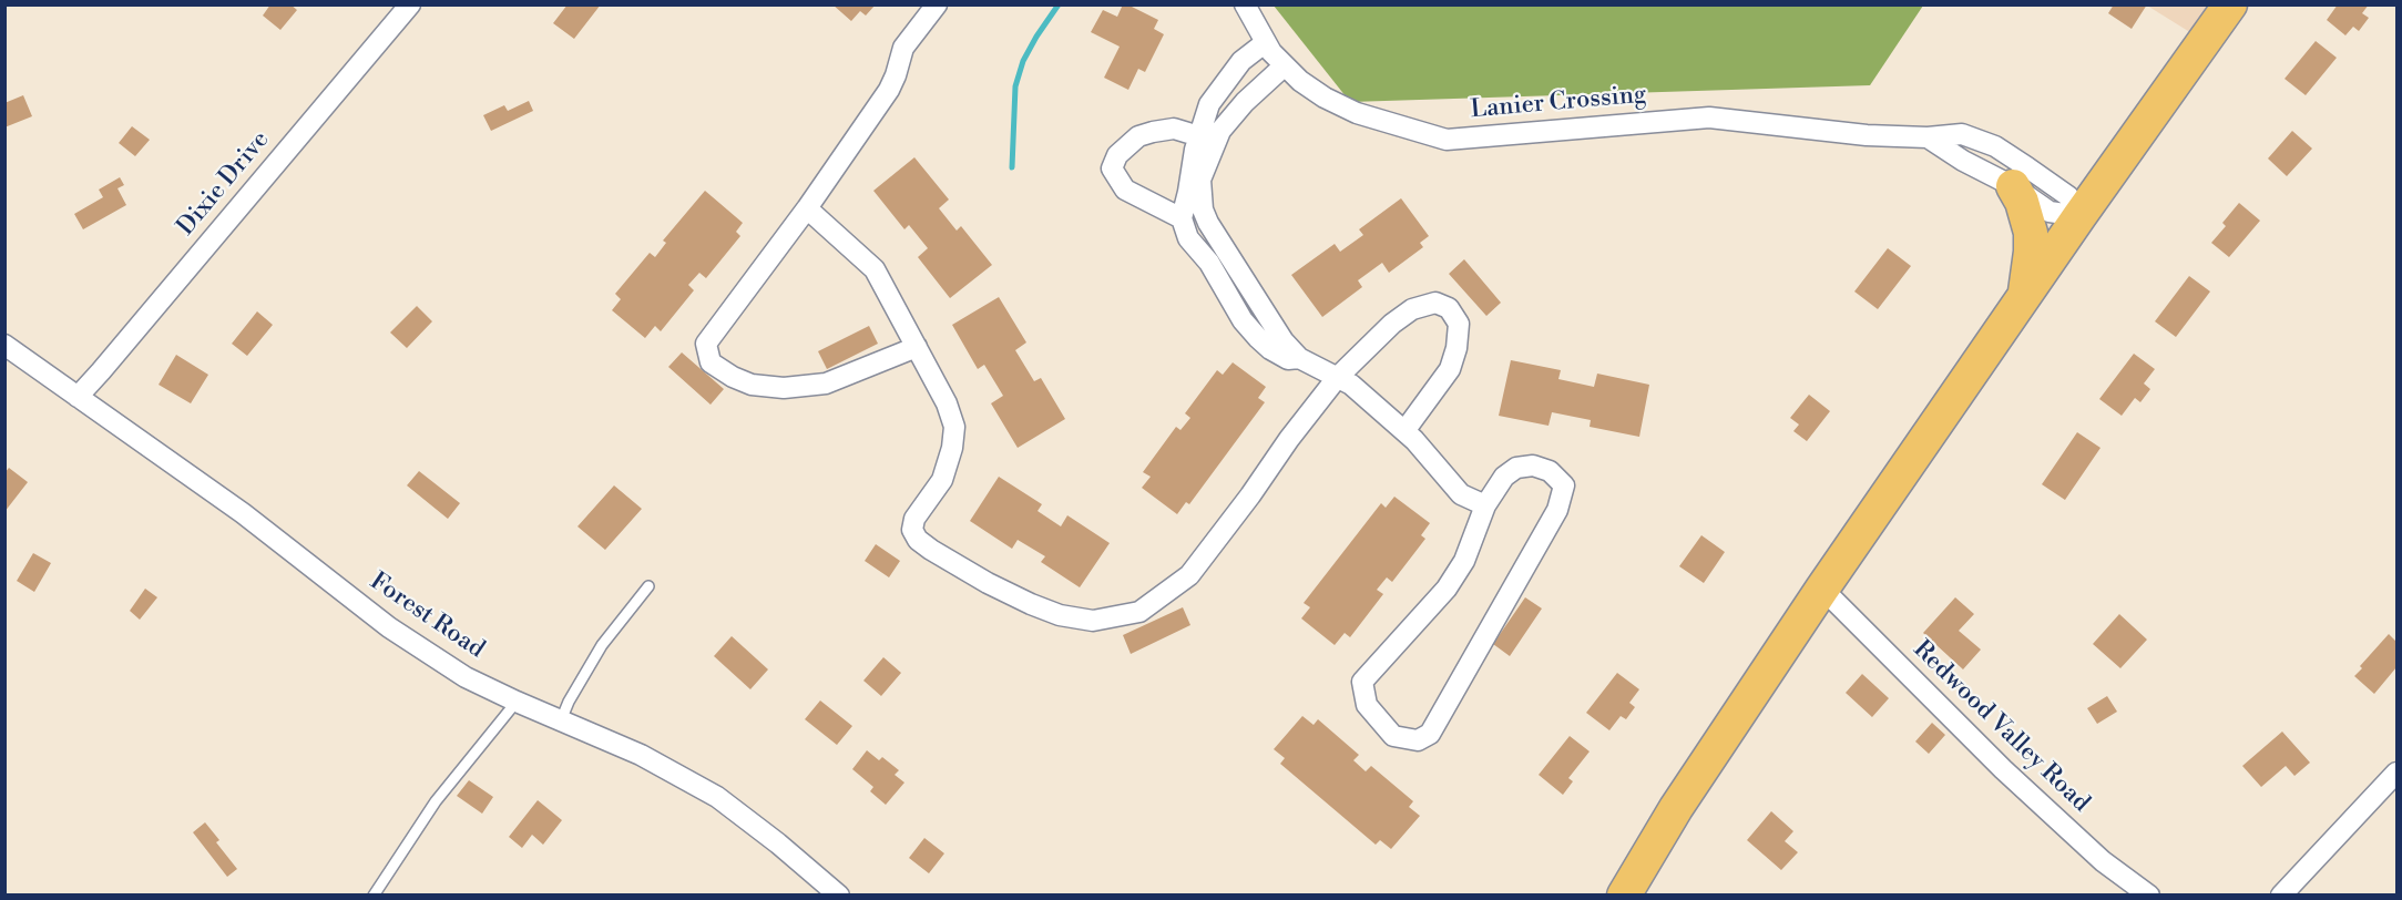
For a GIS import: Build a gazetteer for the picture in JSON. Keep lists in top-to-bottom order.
{
  "streets": {
    "street": [
      "Lanier Crossing",
      "Dixie Drive",
      "Forest Road",
      "Redwood Valley Road"
    ]
  },
  "crossings": [
    ["Dixie Drive", "Forest Road"]
  ]
}
